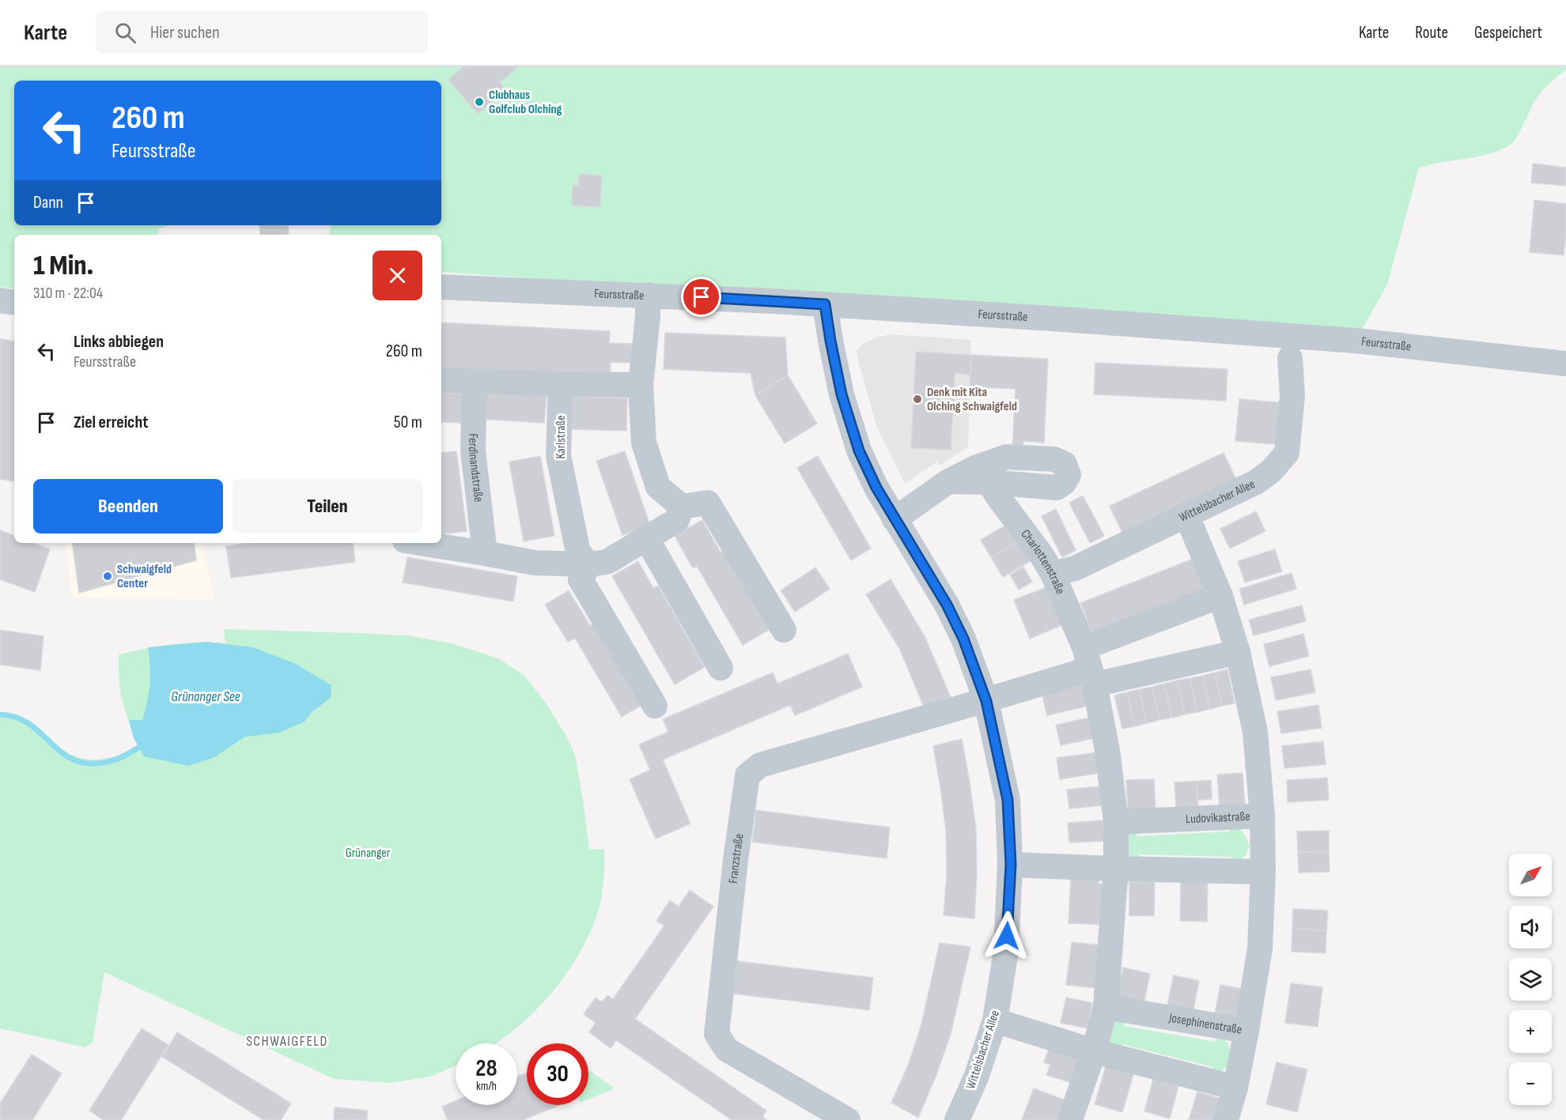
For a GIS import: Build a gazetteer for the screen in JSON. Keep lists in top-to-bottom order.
{
  "streets": {
    "street": [
      "Feursstraße",
      "Karlstraße",
      "Ferdinandstraße",
      "Wittelsbacher Allee",
      "Charlottenstraße",
      "Ludovikastraße",
      "Franzstraße",
      "Josephinenstraße"
    ]
  },
  "crossings": [
    ["Feursstraße", "Wittelsbacher Allee"],
    ["Wittelsbacher Allee", "Charlottenstraße"],
    ["Wittelsbacher Allee", "Franzstraße"],
    ["Charlottenstraße", "Ludovikastraße"],
    ["Ludovikastraße", "Josephinenstraße"]
  ],
  "districts": ["SCHWAIGFELD"],
  "water": ["Grünanger See"],
  "parks": ["Grünanger"],
  "places": ["Clubhaus Golfclub Olching", "Denk mit Kita Olching Schwaigfeld", "Schwaigfeld Center"],
  "north": "top right",
  "page": {
    "header": "Karte",
    "search": "Hier suchen",
    "nav": ["Karte", "Route", "Gespeichert"],
    "turn": ["260 m", "Feursstraße"],
    "then": "Dann",
    "heading": ["1 Min.", "310 m · 22:04"],
    "list": [
      {
        "name": "Links abbiegen",
        "note": "Feursstraße",
        "value": "260 m"
      },
      {
        "name": "Ziel erreicht",
        "value": "50 m"
      }
    ],
    "buttons": ["Beenden", "Teilen"],
    "map_buttons": ["+", "−"],
    "speed": "28 km/h",
    "limit": "30"
  }
}
